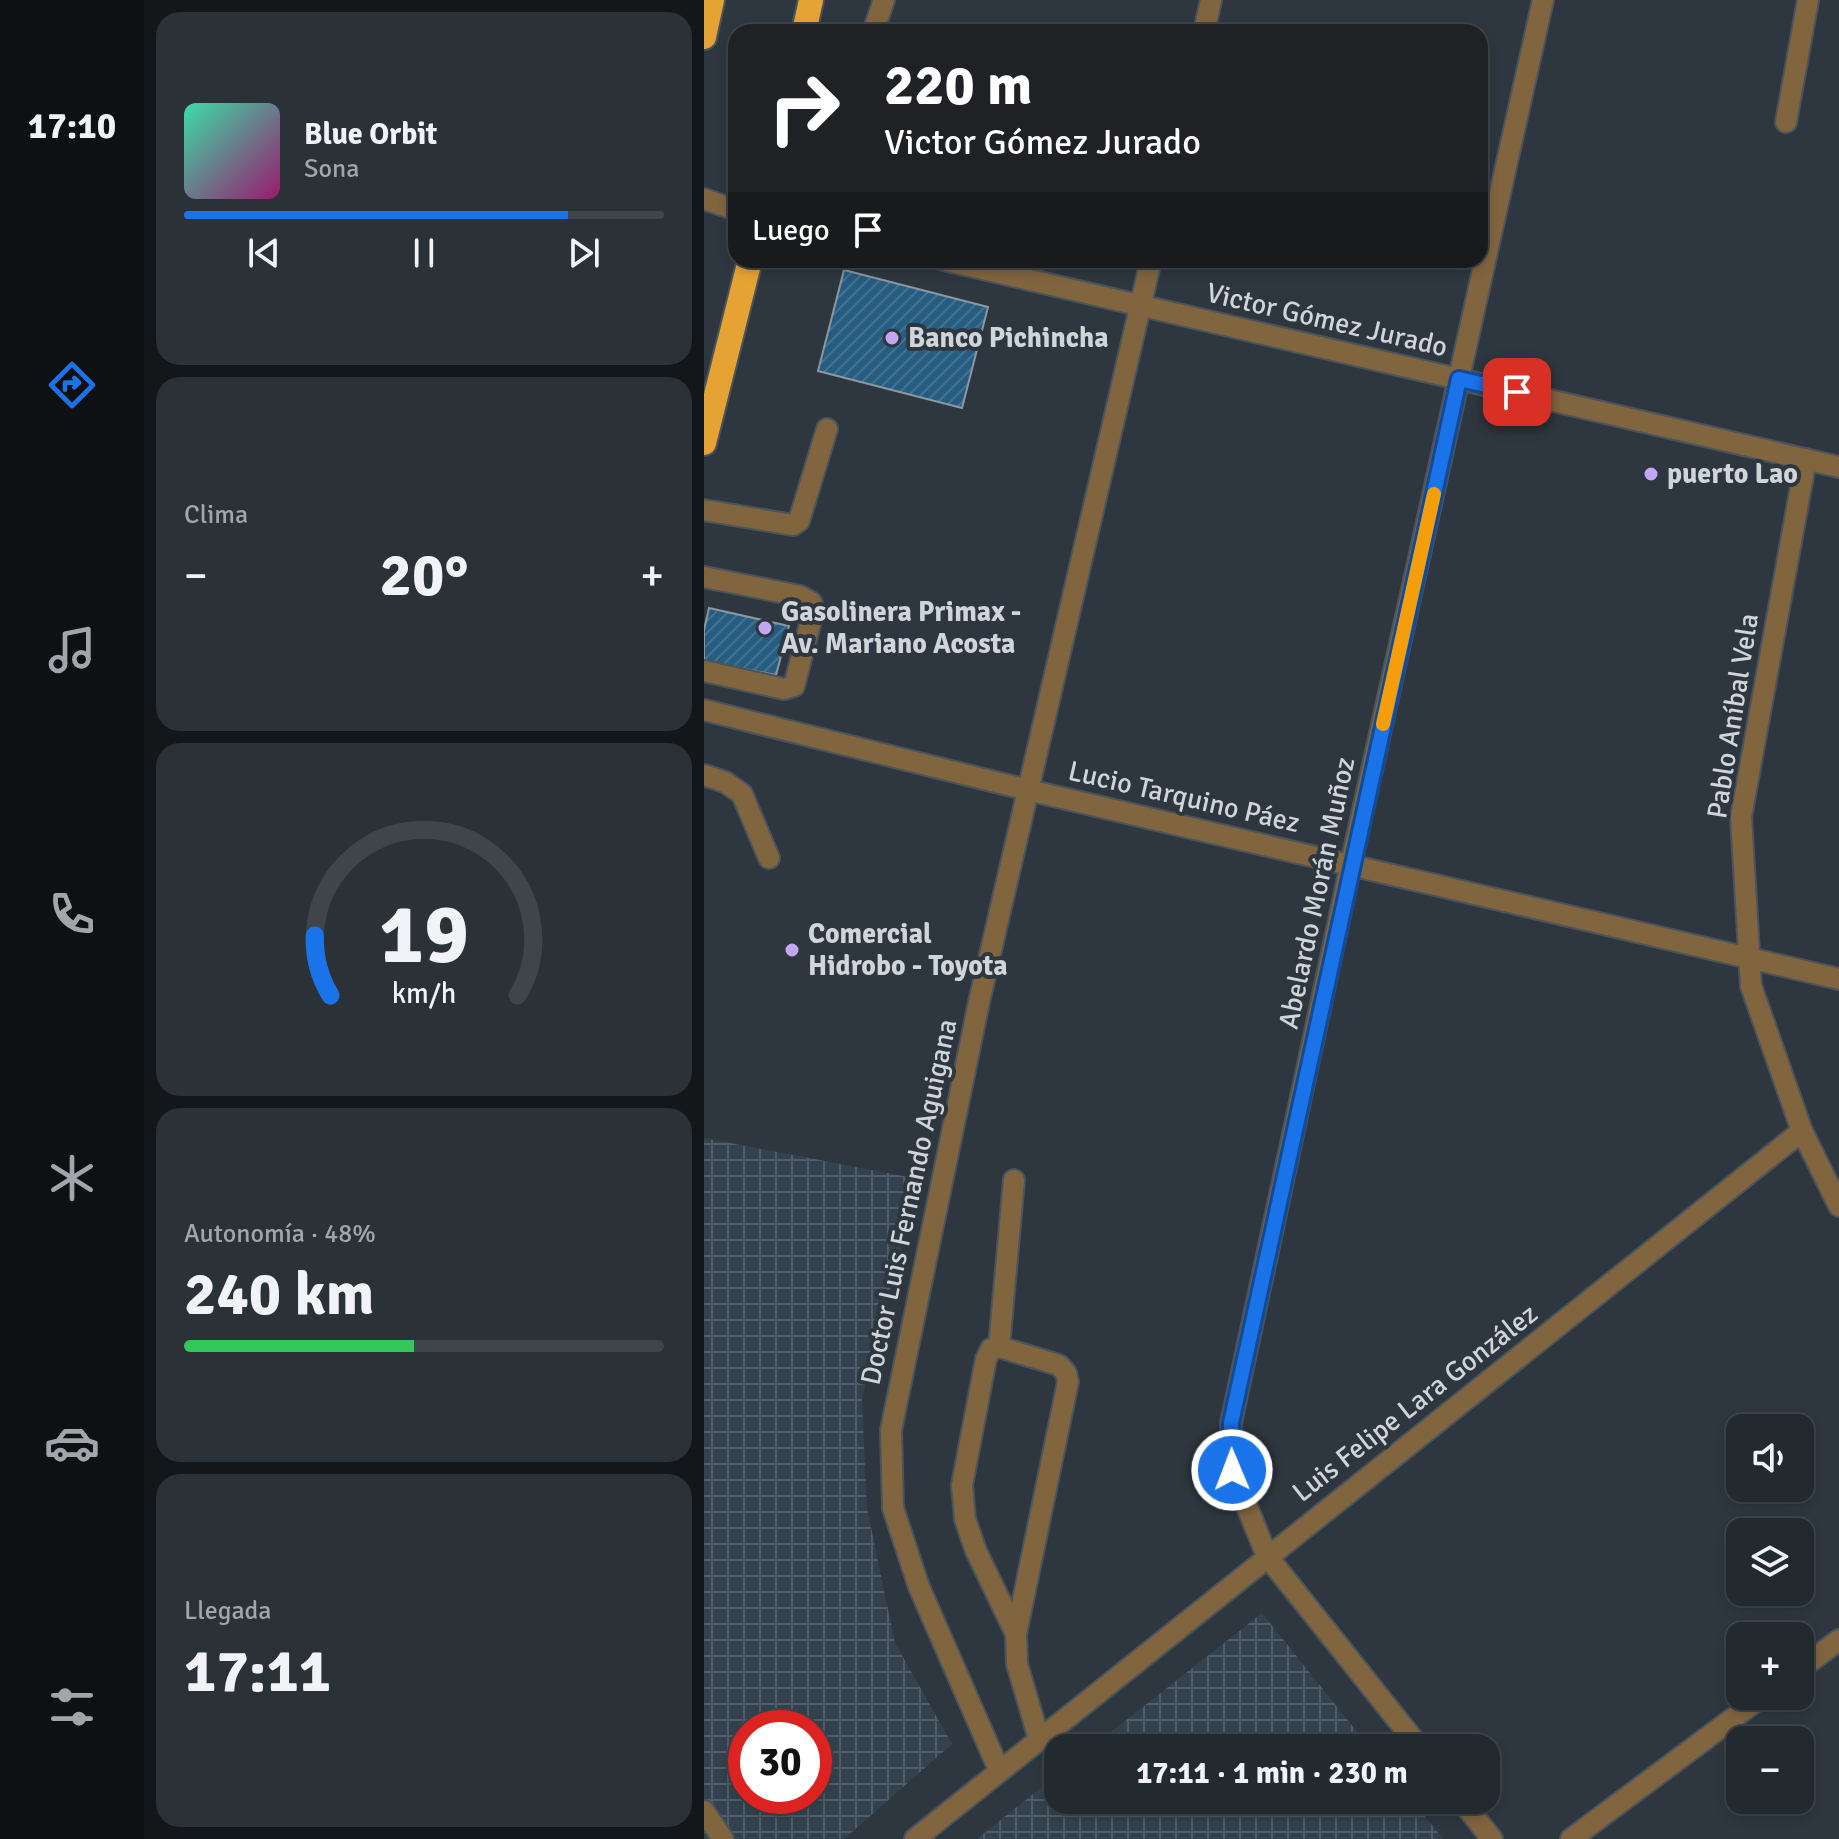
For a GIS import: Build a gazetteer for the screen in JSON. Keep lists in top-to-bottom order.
{
  "streets": {
    "street": [
      "Victor Gómez Jurado",
      "Pablo Aníbal Vela",
      "Lucio Tarquino Páez",
      "Abelardo Morán Muñoz",
      "Doctor Luis Fernando Aguigana",
      "Luis Felipe Lara González"
    ]
  },
  "crossings": [
    ["Victor Gómez Jurado", "Pablo Aníbal Vela"],
    ["Victor Gómez Jurado", "Abelardo Morán Muñoz"],
    ["Victor Gómez Jurado", "Doctor Luis Fernando Aguigana"],
    ["Pablo Aníbal Vela", "Lucio Tarquino Páez"],
    ["Pablo Aníbal Vela", "Luis Felipe Lara González"],
    ["Lucio Tarquino Páez", "Abelardo Morán Muñoz"],
    ["Lucio Tarquino Páez", "Doctor Luis Fernando Aguigana"],
    ["Abelardo Morán Muñoz", "Luis Felipe Lara González"],
    ["Doctor Luis Fernando Aguigana", "Luis Felipe Lara González"]
  ],
  "places": [
    "Banco Pichincha",
    "puerto Lao",
    "Gasolinera Primax - Av. Mariano Acosta",
    "Comercial Hidrobo - Toyota"
  ],
  "page": {
    "tabs": "17:10",
    "turn": ["220 m", "Victor Gómez Jurado"],
    "song": ["Blue Orbit", "Sona"],
    "then": "Luego",
    "tile": [
      "Clima",
      ["Autonomía · 48%", "240 km"],
      ["Llegada", "17:11"]
    ],
    "heat": ["−", "20°", "+"],
    "map_buttons": ["+", "−"],
    "limit": "30",
    "trip": "17:11 · 1 min · 230 m",
    "gauge": ["19", "km/h"]
  }
}
